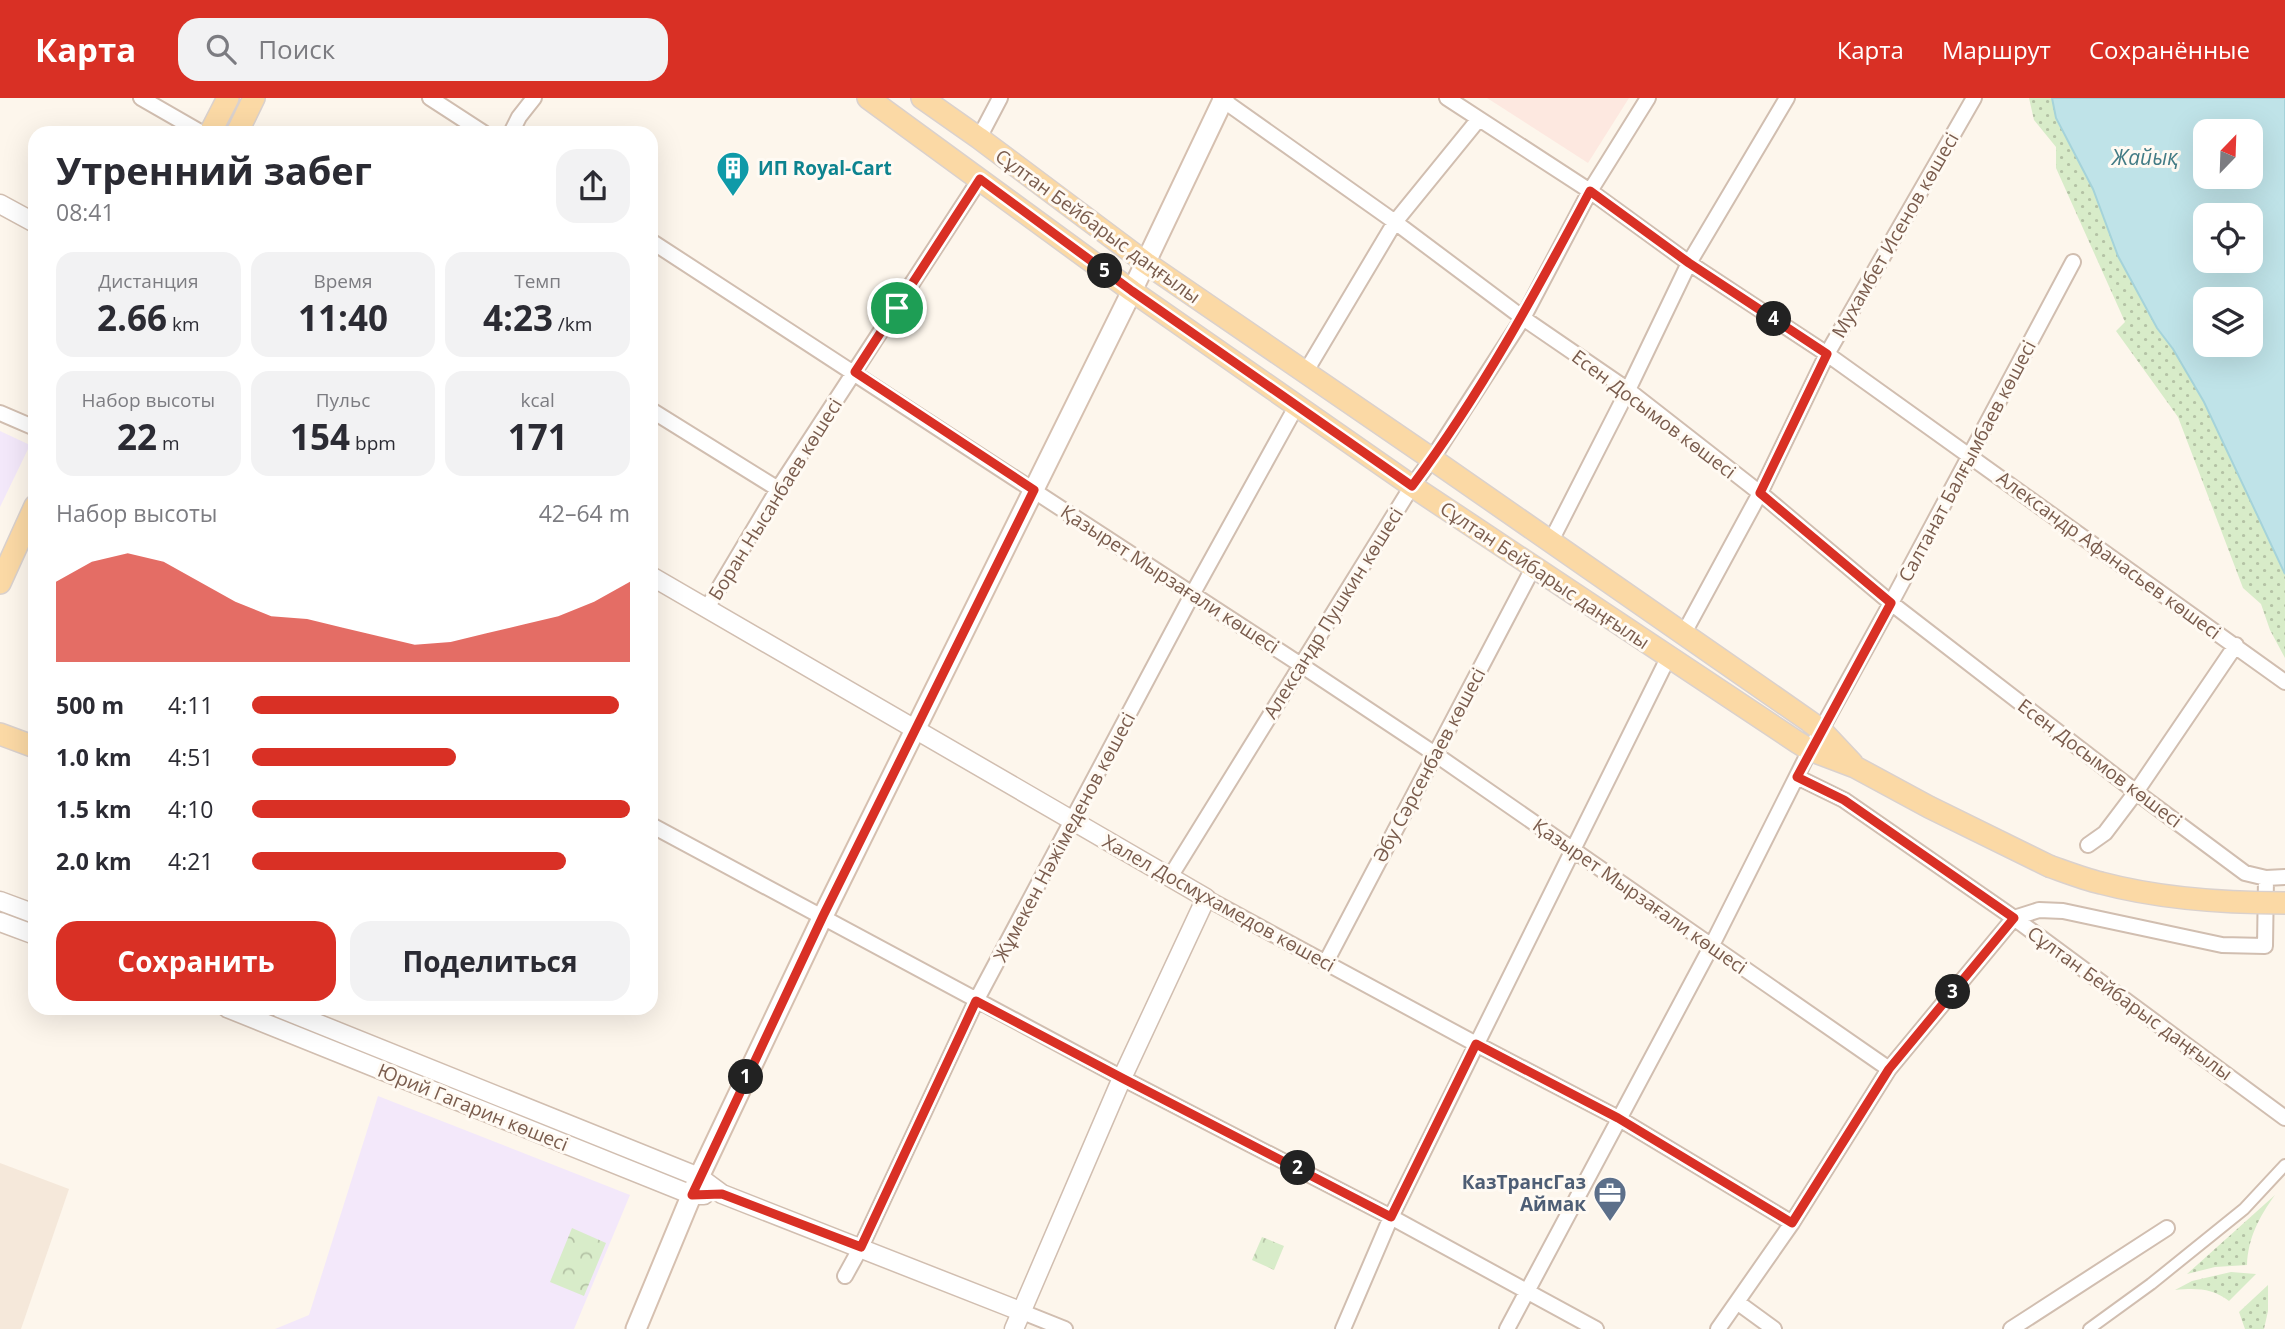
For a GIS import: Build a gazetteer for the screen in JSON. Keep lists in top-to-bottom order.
{
  "streets": {
    "main road": ["Сұлтан Бейбарыс даңғылы"],
    "street": [
      "Мухамбет Исенов көшесі",
      "Есен Досымов көшесі",
      "Салтанат Балғымбаев көшесі",
      "Боран Нысанбаев көшесі",
      "Александр Афанасьев көшесі",
      "Қазырет Мырзағали көшесі",
      "Александр Пушкин көшесі",
      "Әбу Сәрсенбаев көшесі",
      "Жұмекен Нәжімеденов көшесі",
      "Халел Досмұхамедов көшесі",
      "Юрий Гагарин көшесі"
    ]
  },
  "crossings": [
    ["Сұлтан Бейбарыс даңғылы", "Мухамбет Исенов көшесі"],
    ["Сұлтан Бейбарыс даңғылы", "Салтанат Балғымбаев көшесі"],
    ["Сұлтан Бейбарыс даңғылы", "Боран Нысанбаев көшесі"],
    ["Сұлтан Бейбарыс даңғылы", "Александр Пушкин көшесі"],
    ["Сұлтан Бейбарыс даңғылы", "Әбу Сәрсенбаев көшесі"],
    ["Сұлтан Бейбарыс даңғылы", "Жұмекен Нәжімеденов көшесі"],
    ["Мухамбет Исенов көшесі", "Есен Досымов көшесі"],
    ["Мухамбет Исенов көшесі", "Александр Афанасьев көшесі"],
    ["Есен Досымов көшесі", "Салтанат Балғымбаев көшесі"],
    ["Есен Досымов көшесі", "Александр Пушкин көшесі"],
    ["Салтанат Балғымбаев көшесі", "Александр Афанасьев көшесі"],
    ["Салтанат Балғымбаев көшесі", "Қазырет Мырзағали көшесі"],
    ["Салтанат Балғымбаев көшесі", "Халел Досмұхамедов көшесі"],
    ["Боран Нысанбаев көшесі", "Қазырет Мырзағали көшесі"],
    ["Боран Нысанбаев көшесі", "Халел Досмұхамедов көшесі"],
    ["Александр Афанасьев көшесі", "Александр Пушкин көшесі"],
    ["Қазырет Мырзағали көшесі", "Александр Пушкин көшесі"],
    ["Қазырет Мырзағали көшесі", "Әбу Сәрсенбаев көшесі"],
    ["Қазырет Мырзағали көшесі", "Жұмекен Нәжімеденов көшесі"],
    ["Александр Пушкин көшесі", "Халел Досмұхамедов көшесі"],
    ["Әбу Сәрсенбаев көшесі", "Халел Досмұхамедов көшесі"],
    ["Жұмекен Нәжімеденов көшесі", "Халел Досмұхамедов көшесі"],
    ["Жұмекен Нәжімеденов көшесі", "Юрий Гагарин көшесі"]
  ],
  "water": ["Жайық"],
  "places": {
    "building": ["ИП Royal-Cart"],
    "office": ["КазТрансГаз Аймак"]
  },
  "north": "top right",
  "page": {
    "header": "Карта",
    "search": "Поиск",
    "nav": ["Карта", "Маршрут", "Сохранённые"],
    "heading": ["Утренний забег", "08:41"],
    "stats": [
      ["Дистанция", "2.66 km"],
      ["Время", "11:40"],
      ["Темп", "4:23 /km"],
      ["Набор высоты", "22 m"],
      ["Пульс", "154 bpm"],
      ["kcal", "171"]
    ],
    "pins": [
      "5",
      "4",
      "3",
      "1",
      "2"
    ],
    "chart": ["Набор высоты", "42–64 m"],
    "list": [
      {
        "name": "500 m",
        "note": "4:11"
      },
      {
        "name": "1.0 km",
        "note": "4:51"
      },
      {
        "name": "1.5 km",
        "note": "4:10"
      },
      {
        "name": "2.0 km",
        "note": "4:21"
      }
    ],
    "buttons": ["Сохранить", "Поделиться"]
  }
}
